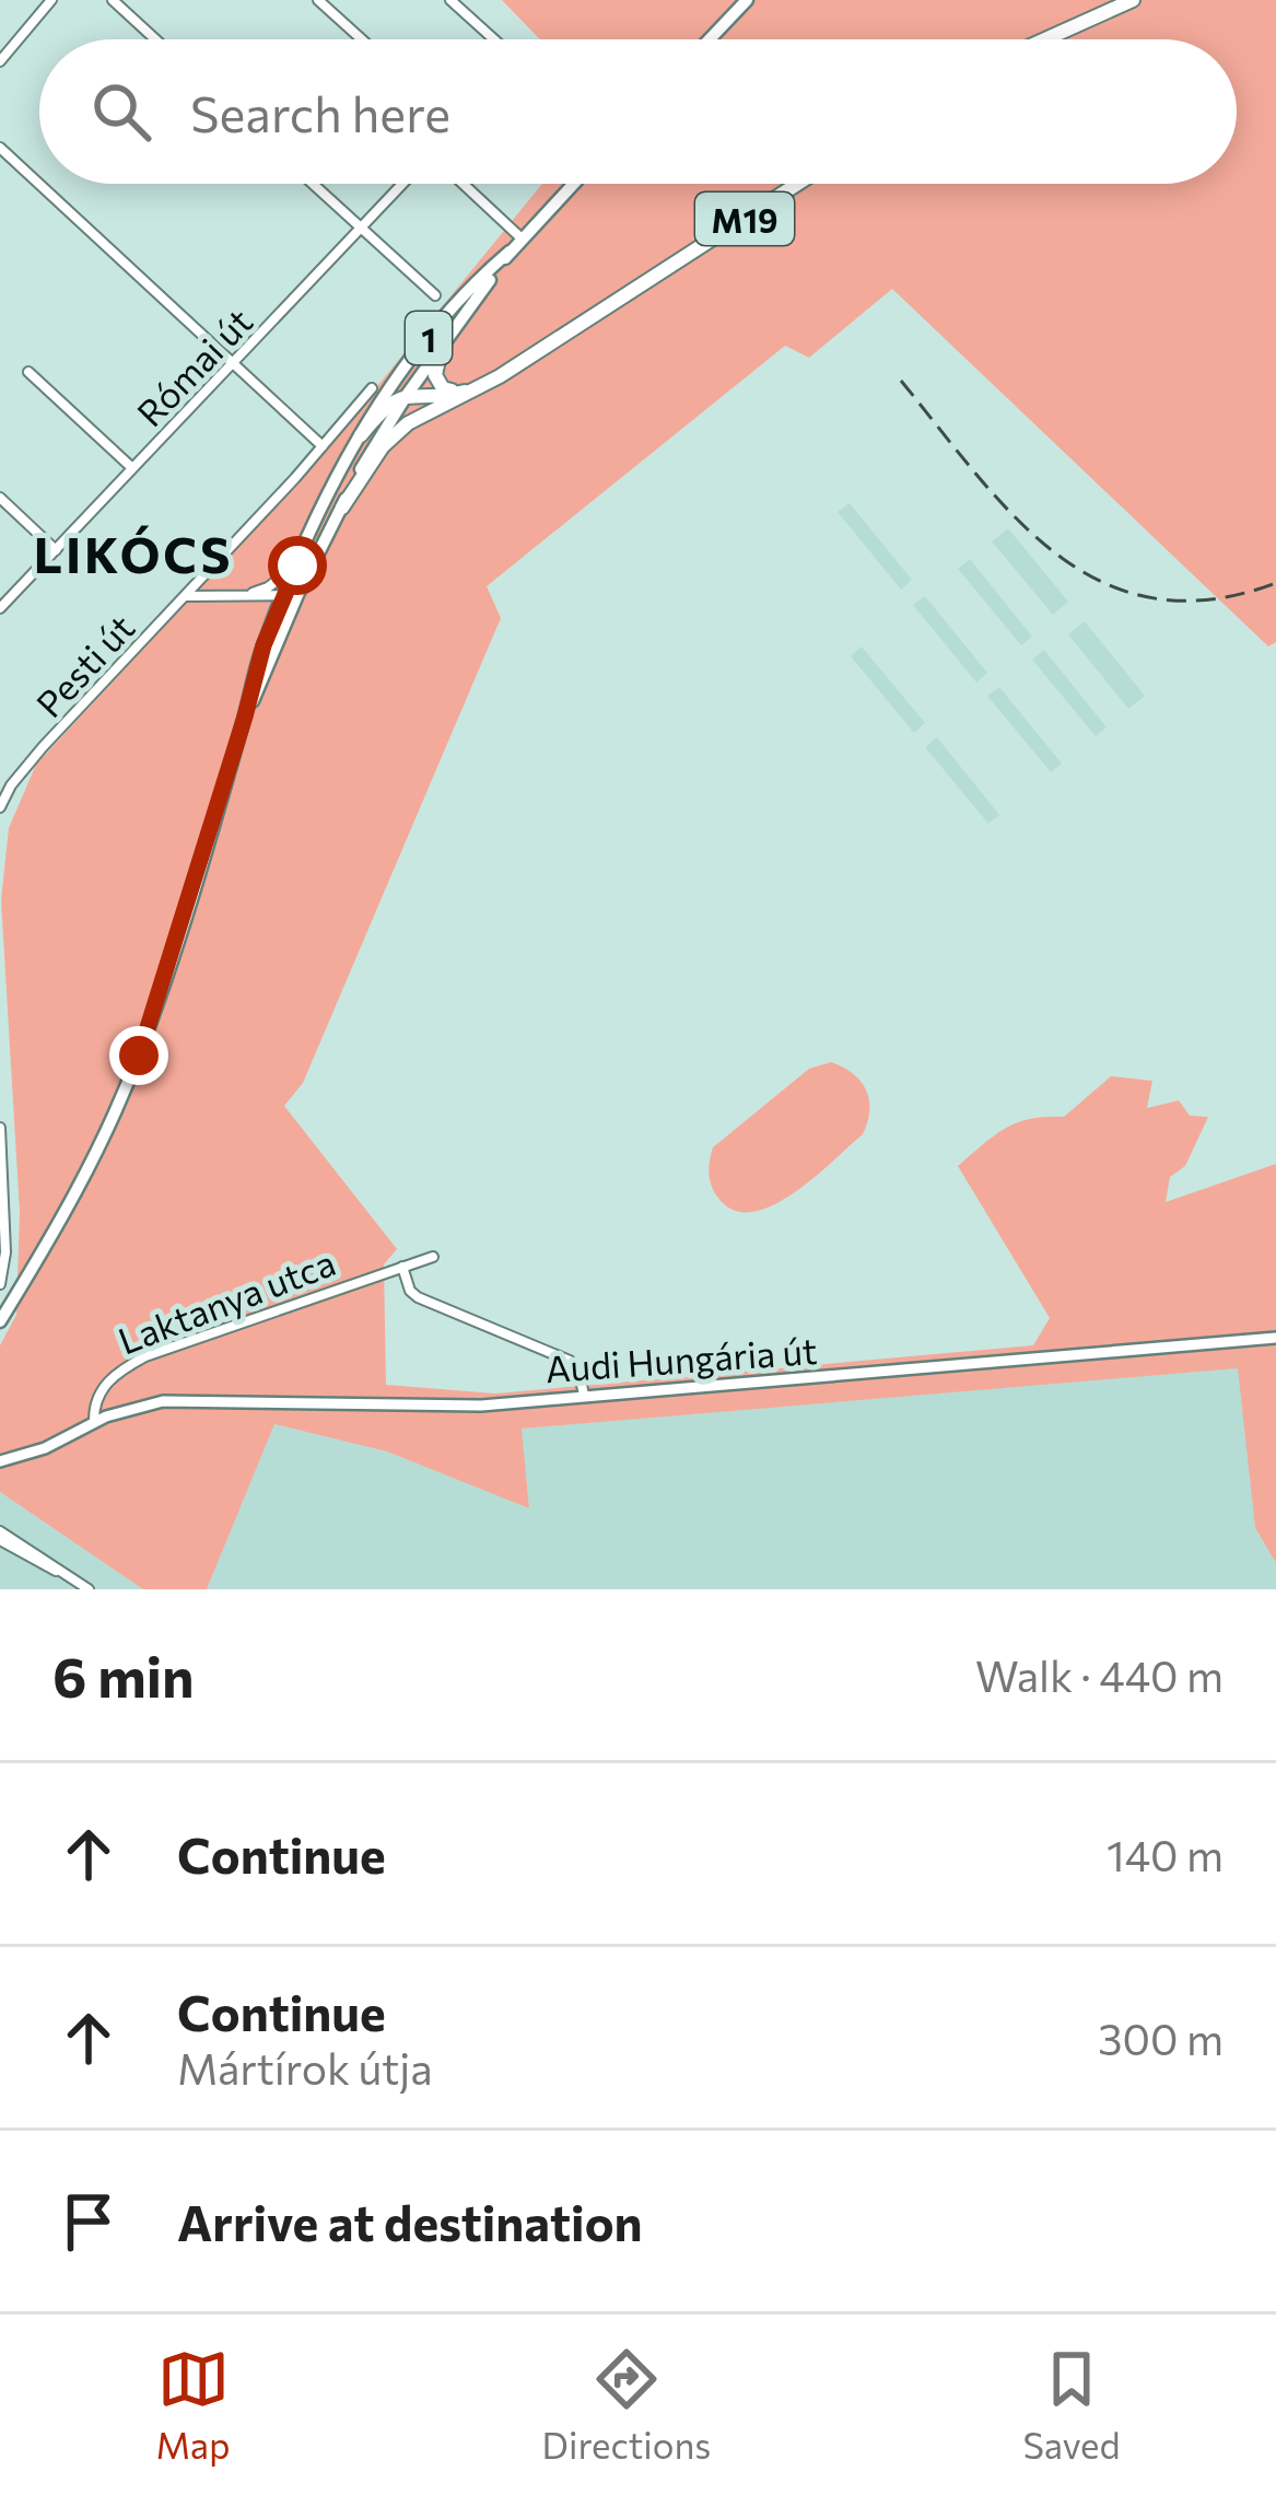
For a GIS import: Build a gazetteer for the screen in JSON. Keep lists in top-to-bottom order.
{
  "streets": {
    "highway": ["M19"],
    "main road": ["1"],
    "street": [
      "Római út",
      "Pesti út",
      "Laktanya utca",
      "Audi Hungária út"
    ]
  },
  "crossings": [
    ["Laktanya utca", "Audi Hungária út"]
  ],
  "districts": ["LIKÓCS"],
  "page": {
    "search": "Search here",
    "heading": ["6 min", "Walk · 440 m"],
    "list": [
      ["Continue", "140 m"],
      ["Continue", "Mártírok útja", "300 m"],
      "Arrive at destination"
    ],
    "nav": ["Map", "Directions", "Saved"]
  }
}
